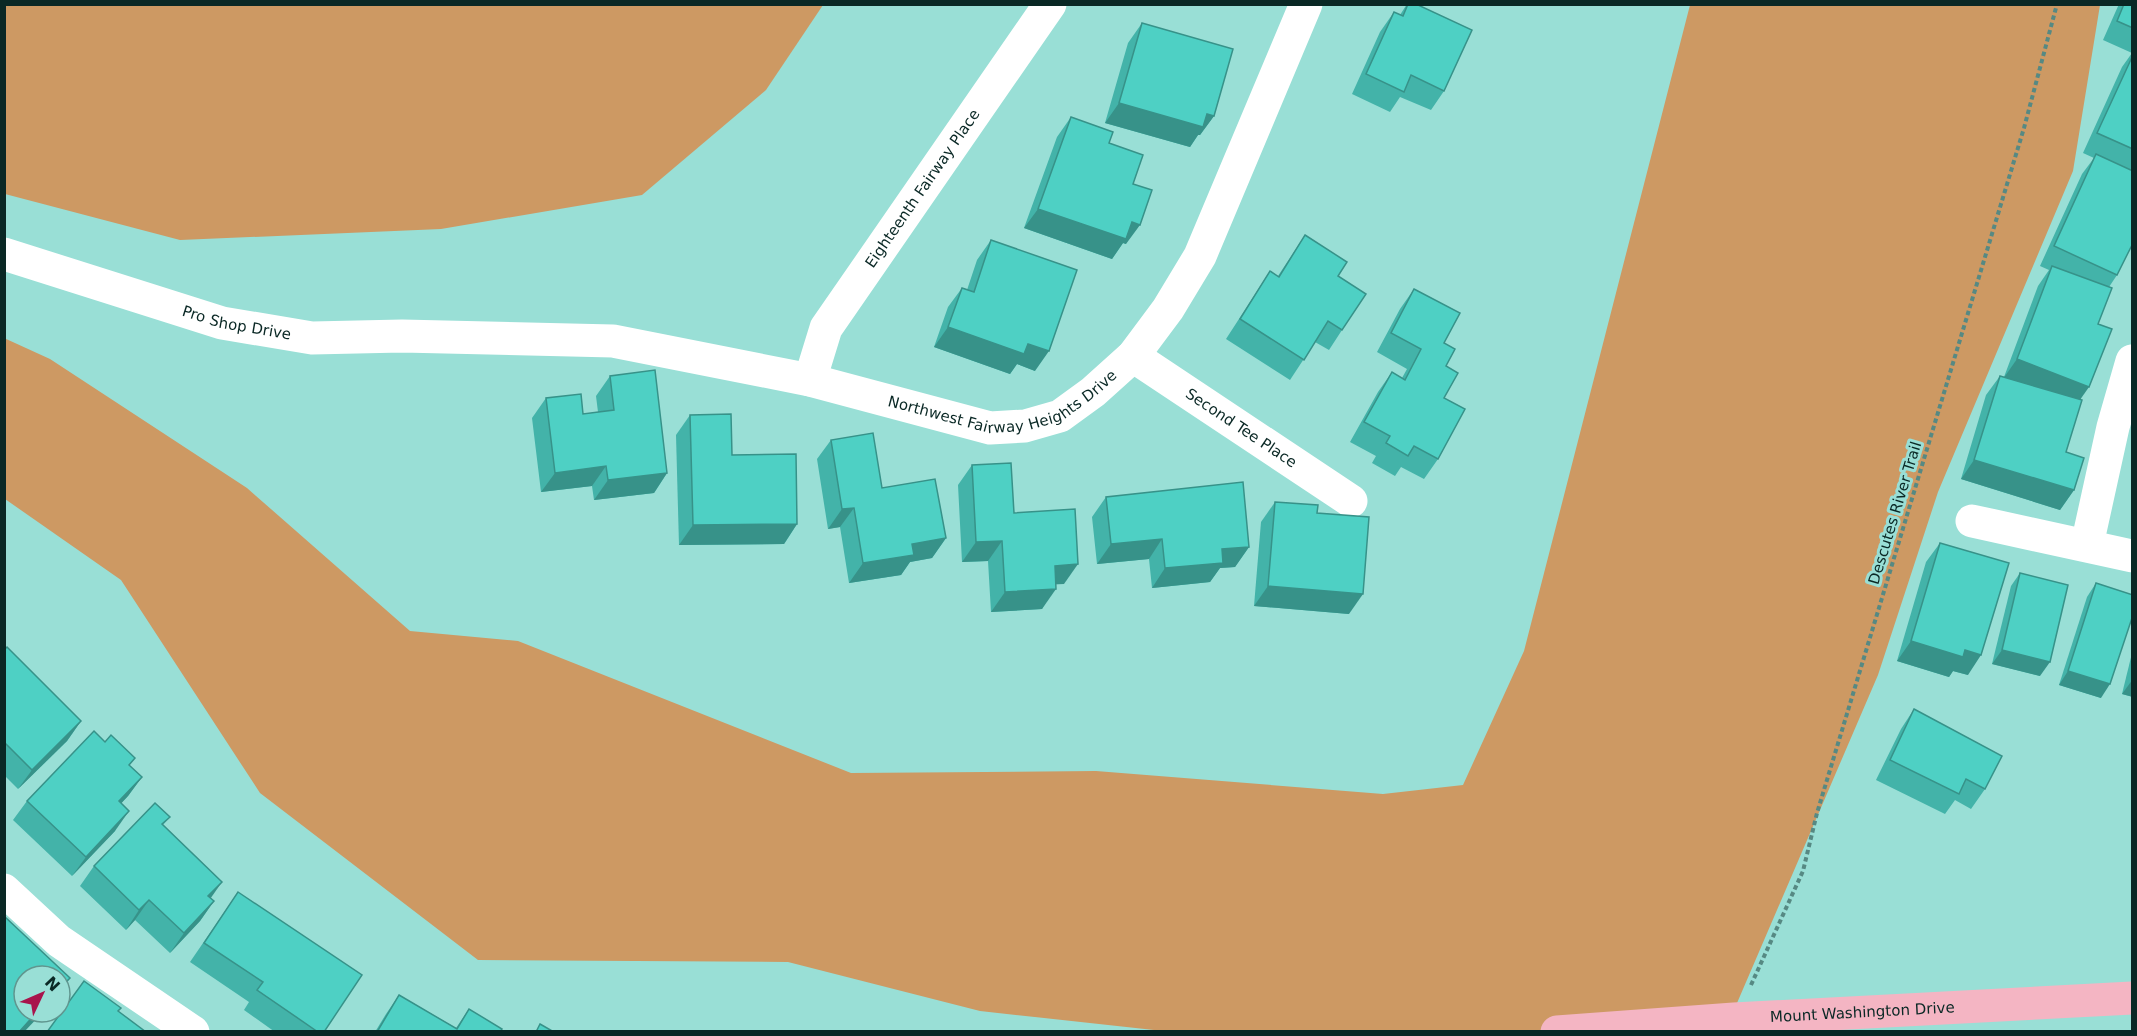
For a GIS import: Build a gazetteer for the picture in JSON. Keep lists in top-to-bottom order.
{
  "streets": {
    "main road": ["Mount Washington Drive"],
    "street": [
      "Eighteenth Fairway Place",
      "Pro Shop Drive",
      "Northwest Fairway Heights Drive",
      "Second Tee Place"
    ],
    "path": ["Descutes River Trail"]
  },
  "crossings": [
    ["Eighteenth Fairway Place", "Northwest Fairway Heights Drive"],
    ["Pro Shop Drive", "Northwest Fairway Heights Drive"],
    ["Northwest Fairway Heights Drive", "Second Tee Place"],
    ["Descutes River Trail", "Mount Washington Drive"]
  ],
  "north": "top right"
}
